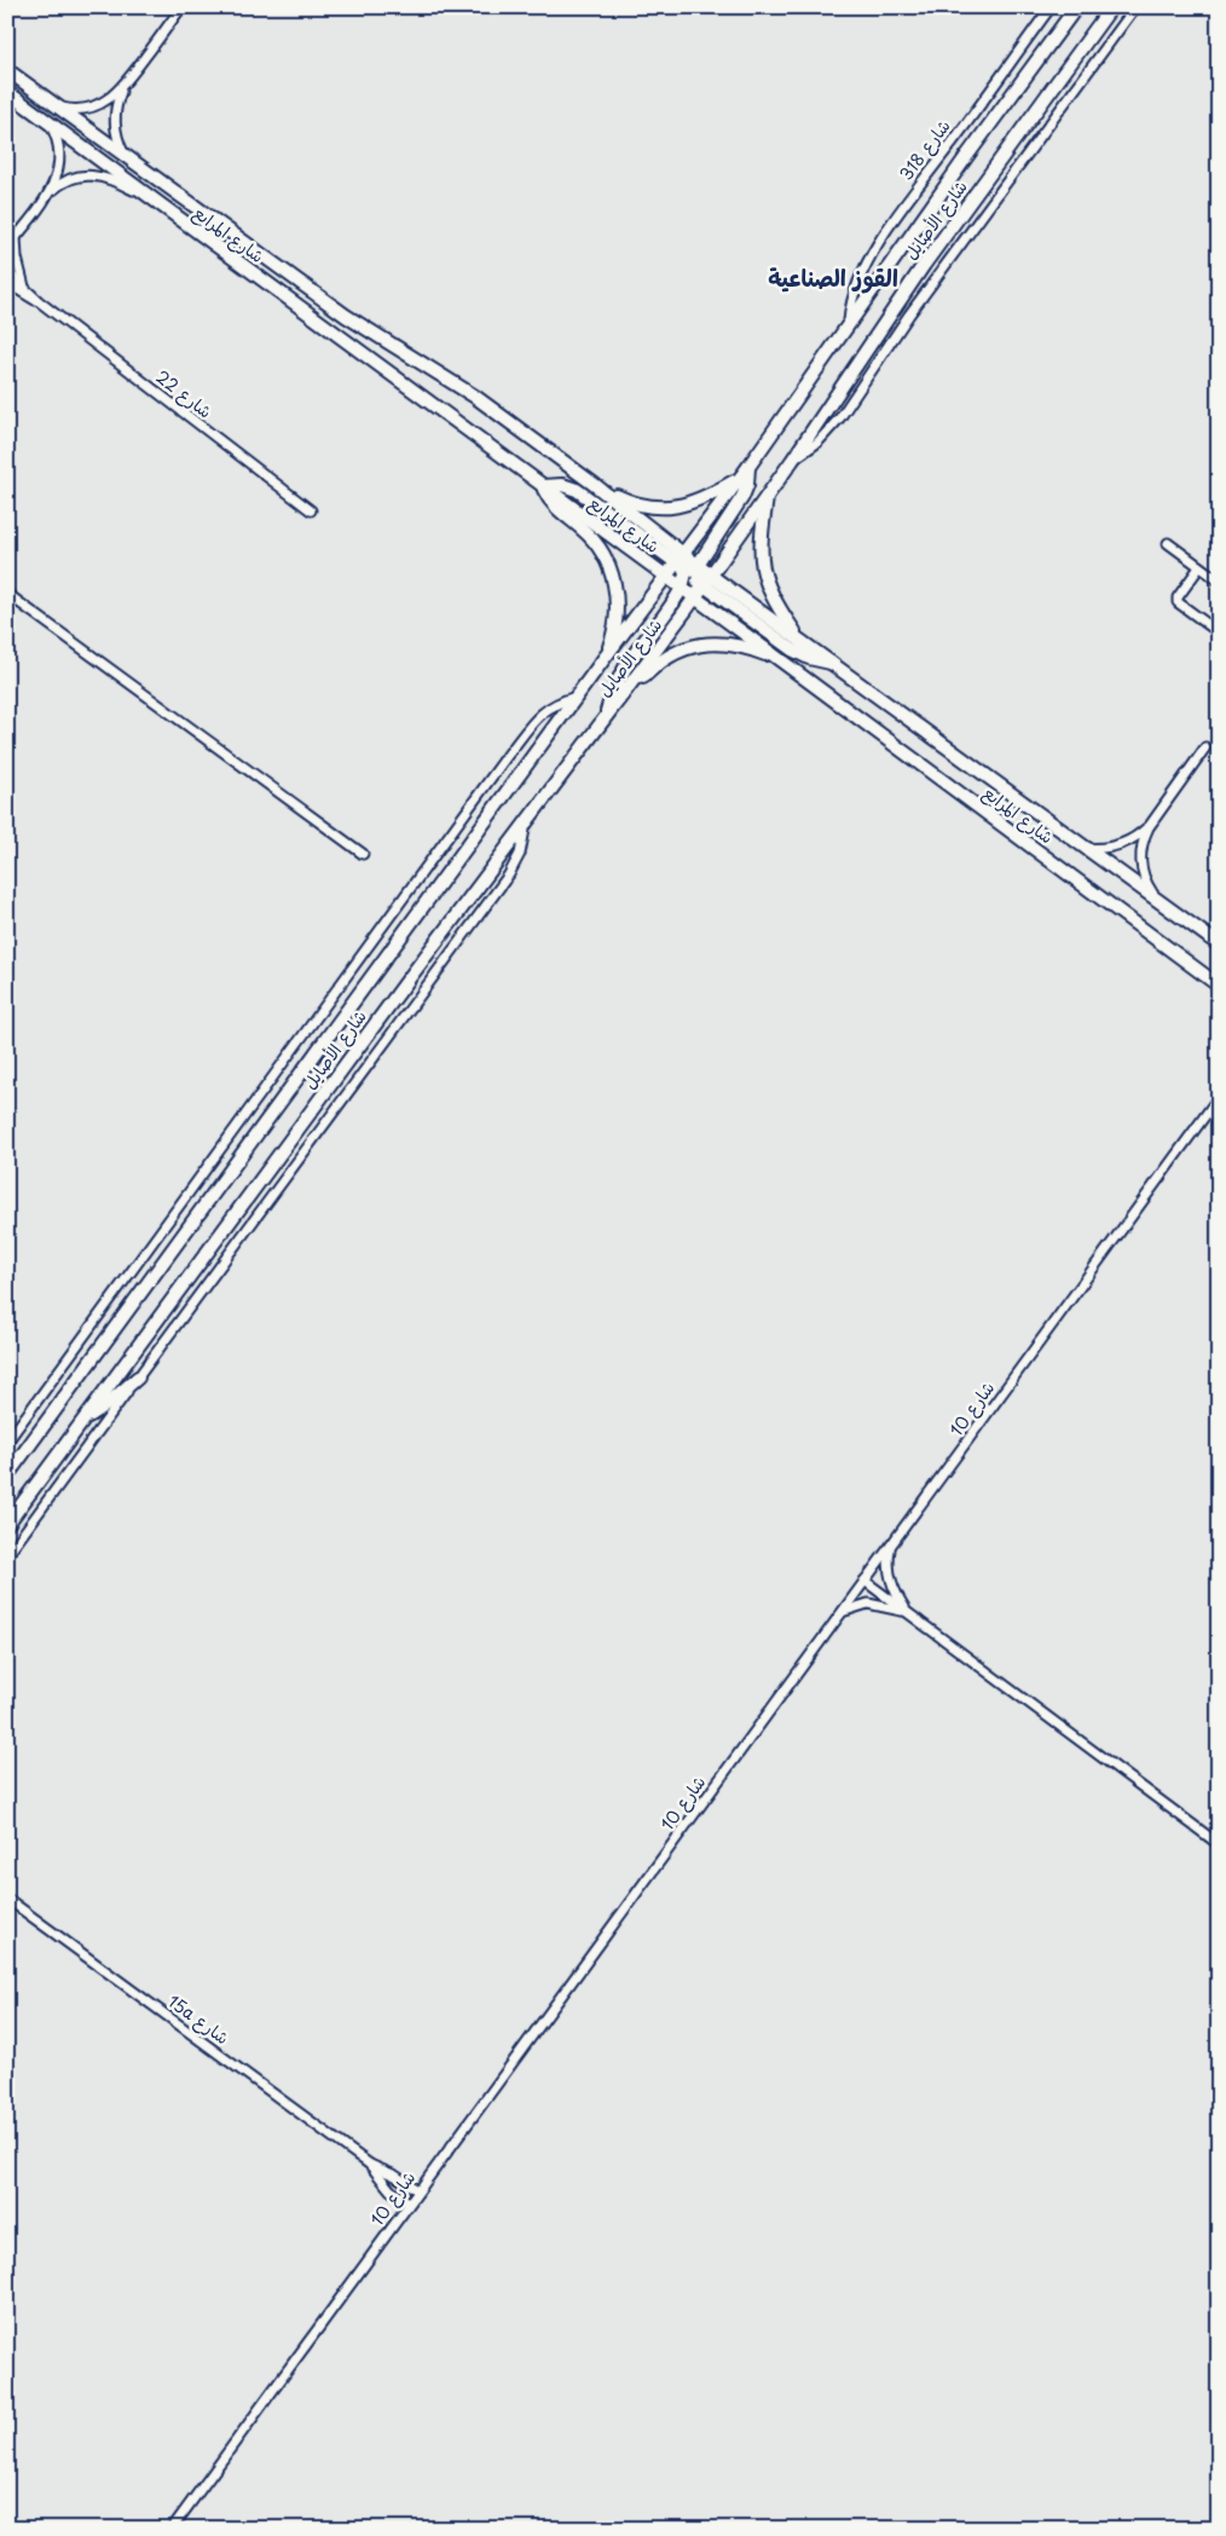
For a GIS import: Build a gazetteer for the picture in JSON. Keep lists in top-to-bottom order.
{
  "streets": {
    "main road": ["شارع الأصايل", "شارع المرابع"],
    "street": [
      "شارع 318",
      "شارع 22",
      "شارع 10",
      "15a شارع"
    ]
  },
  "crossings": [
    ["شارع 318", "شارع الأصايل"],
    ["شارع الأصايل", "شارع المرابع"],
    ["شارع 10", "15a شارع"]
  ],
  "districts": ["القوز الصناعية"]
}
